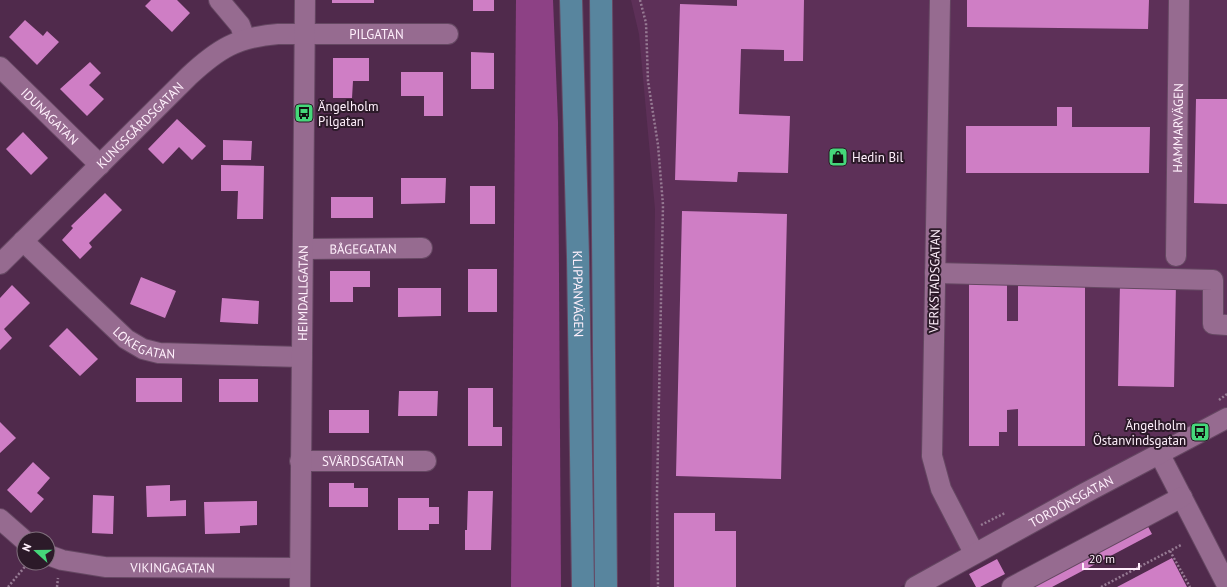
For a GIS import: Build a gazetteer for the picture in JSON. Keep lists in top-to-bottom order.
{
  "streets": {
    "main road": ["KLIPPANVÄGEN"],
    "street": [
      "PILGATAN",
      "IDUNAGATAN",
      "KUNGSGÅRDSGATAN",
      "HAMMARVÄGEN",
      "BÅGEGATAN",
      "VERKSTADSGATAN",
      "HEIMDALLGATAN",
      "LOKEGATAN",
      "SVÄRDSGATAN",
      "TORDÖNSGATAN",
      "VIKINGAGATAN"
    ]
  },
  "crossings": [
    ["PILGATAN", "KUNGSGÅRDSGATAN"],
    ["PILGATAN", "HEIMDALLGATAN"],
    ["IDUNAGATAN", "KUNGSGÅRDSGATAN"],
    ["KUNGSGÅRDSGATAN", "HEIMDALLGATAN"],
    ["KUNGSGÅRDSGATAN", "LOKEGATAN"],
    ["BÅGEGATAN", "HEIMDALLGATAN"],
    ["VERKSTADSGATAN", "TORDÖNSGATAN"],
    ["HEIMDALLGATAN", "LOKEGATAN"],
    ["HEIMDALLGATAN", "SVÄRDSGATAN"],
    ["HEIMDALLGATAN", "VIKINGAGATAN"]
  ],
  "places": {
    "bus stop": ["Ängelholm Pilgatan", "Ängelholm Östanvindsgatan"],
    "shop": ["Hedin Bil"]
  },
  "scale_bar": "20 m",
  "north": "left"
}
